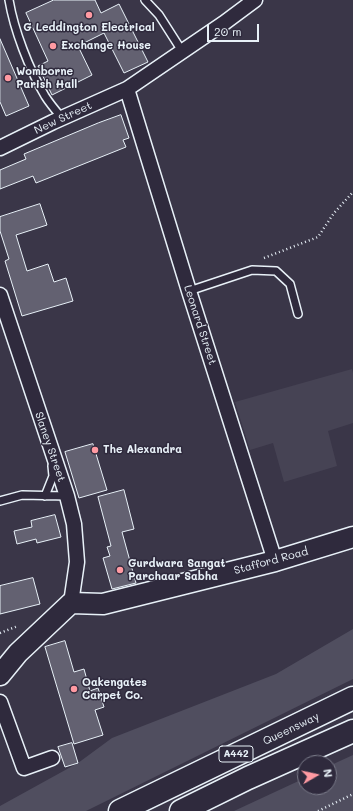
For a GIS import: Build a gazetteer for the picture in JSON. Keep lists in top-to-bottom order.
{
  "streets": {
    "highway": ["Queensway", "A442"],
    "street": [
      "New Street",
      "Leonard Street",
      "Slaney Street",
      "Stafford Road"
    ]
  },
  "crossings": [
    ["New Street", "Leonard Street"],
    ["Leonard Street", "Stafford Road"],
    ["Slaney Street", "Stafford Road"]
  ],
  "places": [
    "G Leddington Electrical",
    "Exchange House",
    "Womborne Parish Hall",
    "The Alexandra",
    "Gurdwara Sangat Parchaar Sabha",
    "Oakengates Carpet Co."
  ],
  "scale_bar": "20 m",
  "north": "right"
}
